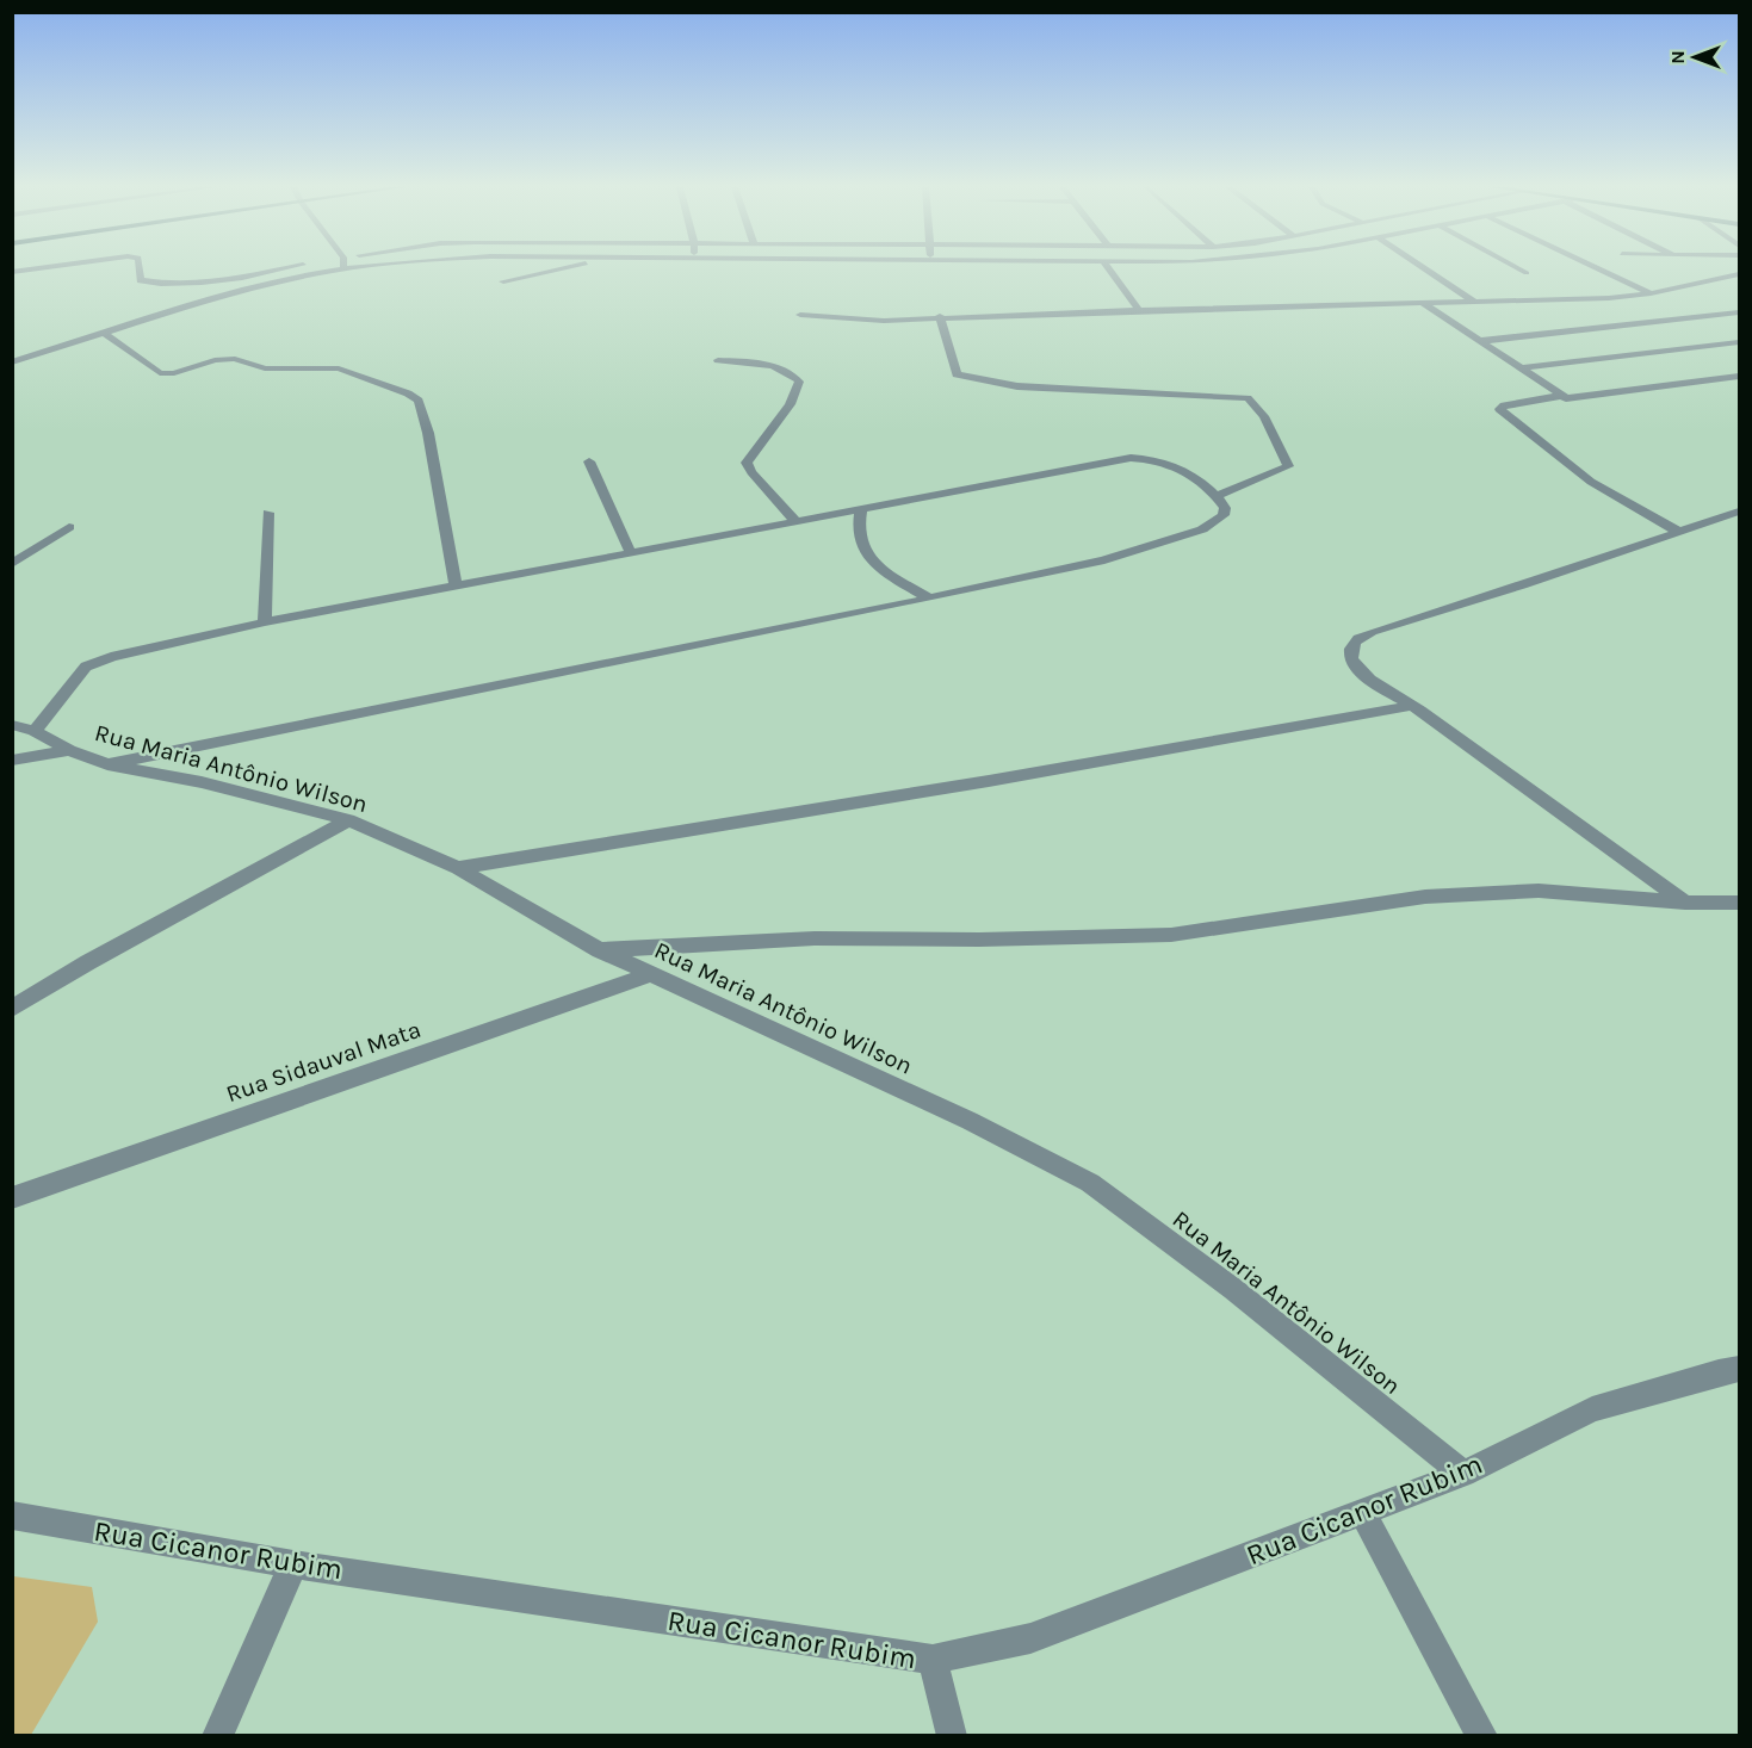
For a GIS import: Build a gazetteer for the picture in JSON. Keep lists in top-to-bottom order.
{
  "streets": {
    "street": ["Rua Maria Antônio Wilson", "Rua Sidauval Mata", "Rua Cicanor Rubim"]
  },
  "crossings": [
    ["Rua Maria Antônio Wilson", "Rua Sidauval Mata"],
    ["Rua Maria Antônio Wilson", "Rua Cicanor Rubim"]
  ],
  "north": "left"
}
